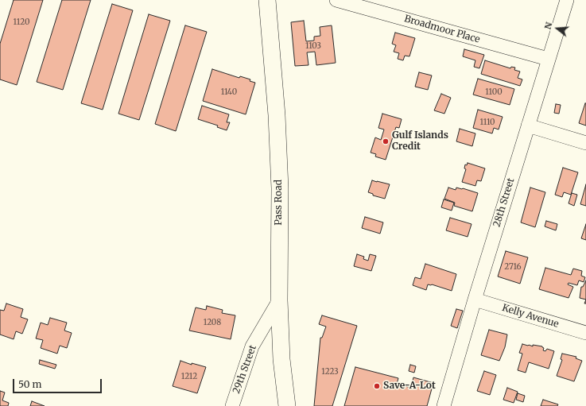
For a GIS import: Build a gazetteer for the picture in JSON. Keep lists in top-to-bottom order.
{
  "streets": {
    "main road": ["Pass Road"],
    "street": [
      "Broadmoor Place",
      "28th Street",
      "Kelly Avenue",
      "29th Street"
    ]
  },
  "crossings": [
    ["Broadmoor Place", "28th Street"],
    ["Pass Road", "29th Street"],
    ["28th Street", "Kelly Avenue"]
  ],
  "places": ["Gulf Islands Credit", "Save-A-Lot"],
  "house_numbers": [
    "1120",
    "1103",
    "1140",
    "1100",
    "1110",
    "2716",
    "1208",
    "1223",
    "1212"
  ],
  "scale_bar": "50 m",
  "north": "left"
}
